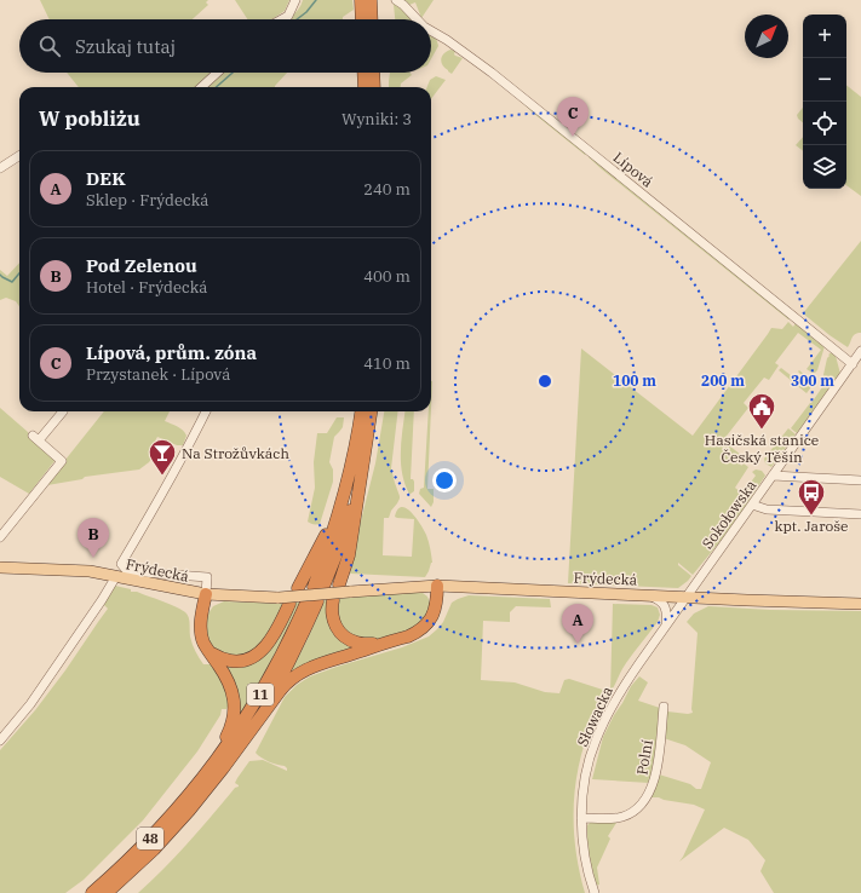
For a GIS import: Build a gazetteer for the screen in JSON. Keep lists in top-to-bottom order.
{
  "streets": {
    "highway": ["11", "48"],
    "main road": ["Frýdecká"],
    "street": [
      "Lípová",
      "Sokołowska",
      "Słowacka",
      "Polní"
    ]
  },
  "crossings": [
    ["Lípová", "Sokołowska"],
    ["Sokołowska", "Frýdecká"],
    ["Sokołowska", "Słowacka"],
    ["Frýdecká", "Słowacka"],
    ["11", "48"],
    ["Słowacka", "Polní"]
  ],
  "places": {
    "public building": ["Hasičská stanice Český Těšín"],
    "bar": ["Na Strožůvkách"],
    "bus stop": ["kpt. Jaroše"]
  },
  "north": "top right",
  "page": {
    "map_buttons": ["+", "−"],
    "search": "Szukaj tutaj",
    "heading": ["W pobliżu", "Wyniki: 3"],
    "pins": ["C", "B", "A"],
    "list": [
      {
        "mark": "A",
        "name": "DEK",
        "note": "Sklep · Frýdecká",
        "value": "240 m"
      },
      {
        "mark": "B",
        "name": "Pod Zelenou",
        "note": "Hotel · Frýdecká",
        "value": "400 m"
      },
      {
        "mark": "C",
        "name": "Lípová, prům. zóna",
        "note": "Przystanek · Lípová",
        "value": "410 m"
      }
    ]
  },
  "rings": ["100 m", "200 m", "300 m"]
}
